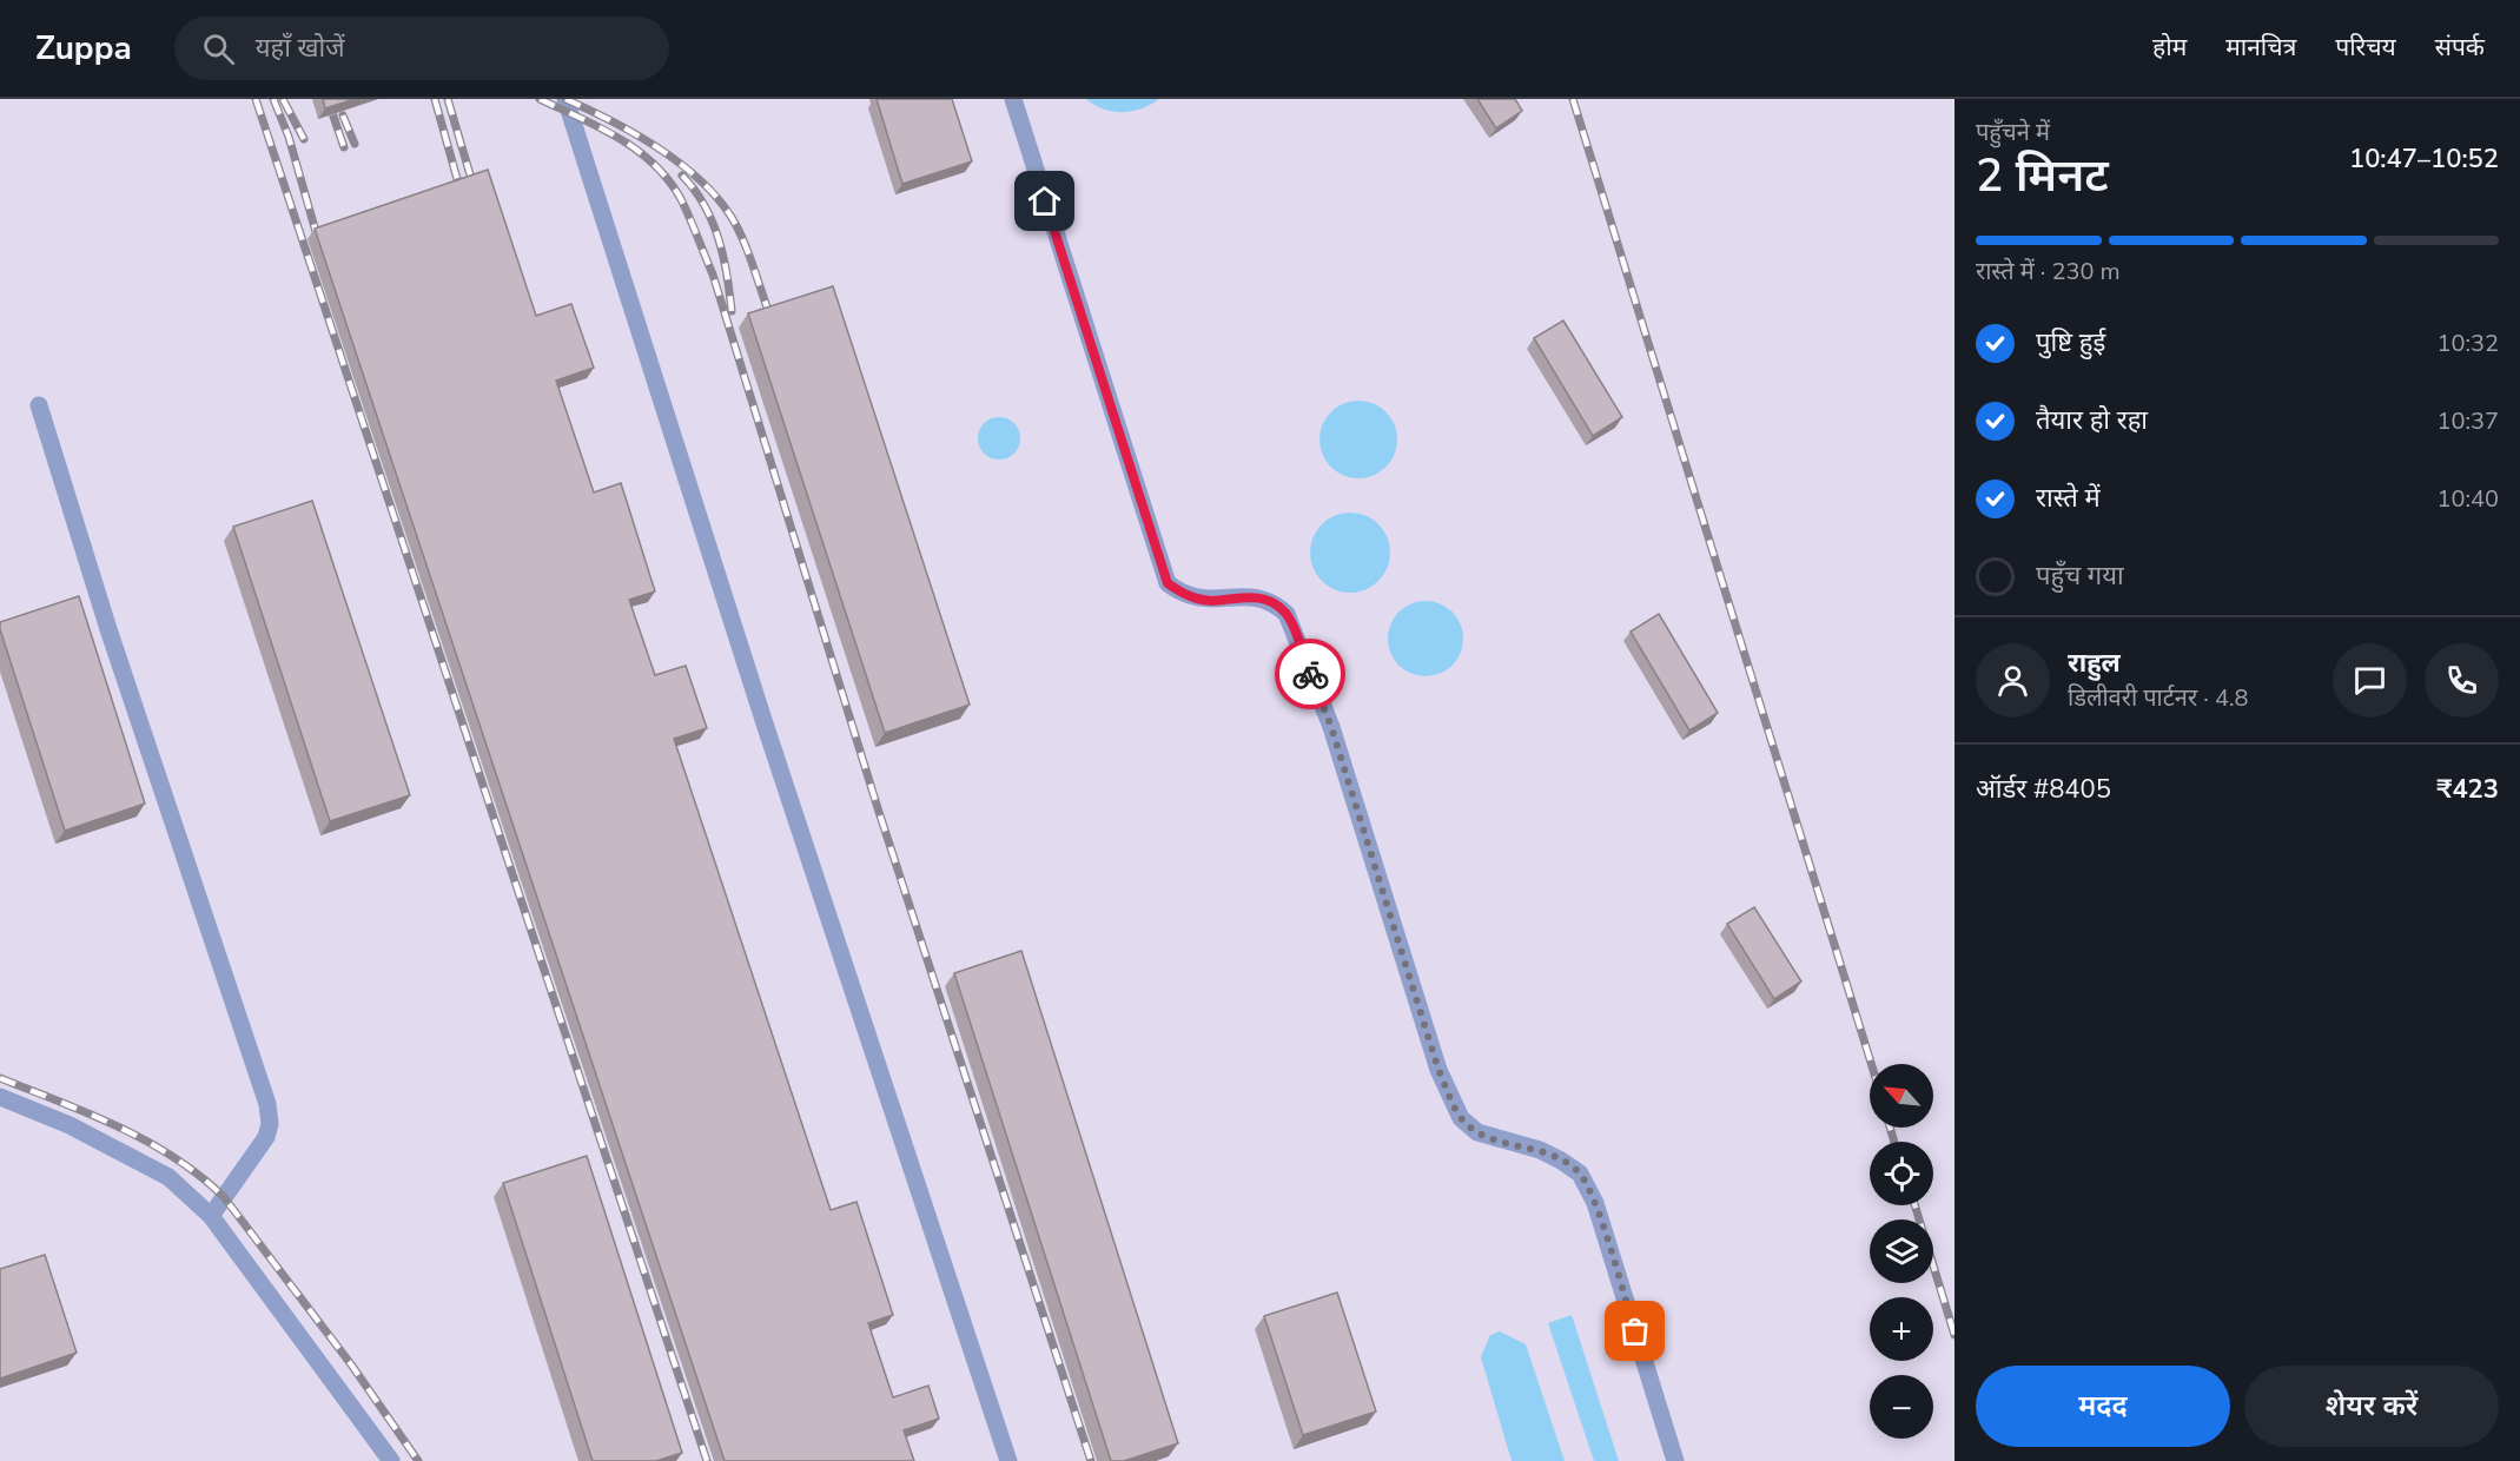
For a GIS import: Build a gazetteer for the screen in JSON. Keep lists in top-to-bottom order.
{
  "north": "top left",
  "page": {
    "header": "Zuppa",
    "search": "यहाँ खोजें",
    "nav": [
      "होम",
      "मानचित्र",
      "परिचय",
      "संपर्क"
    ],
    "heading": ["2 मिनट", "पहुँचने में", "10:47–10:52"],
    "panel": [
      "राहुल",
      "डिलीवरी पार्टनर · 4.8",
      "ऑर्डर #8405",
      "₹423"
    ],
    "bar": "रास्ते में · 230 m",
    "list": [
      ["पुष्टि हुई", "10:32"],
      ["तैयार हो रहा", "10:37"],
      ["रास्ते में", "10:40"],
      "पहुँच गया"
    ],
    "map_buttons": ["+", "−"],
    "buttons": ["मदद", "शेयर करें"]
  }
}
